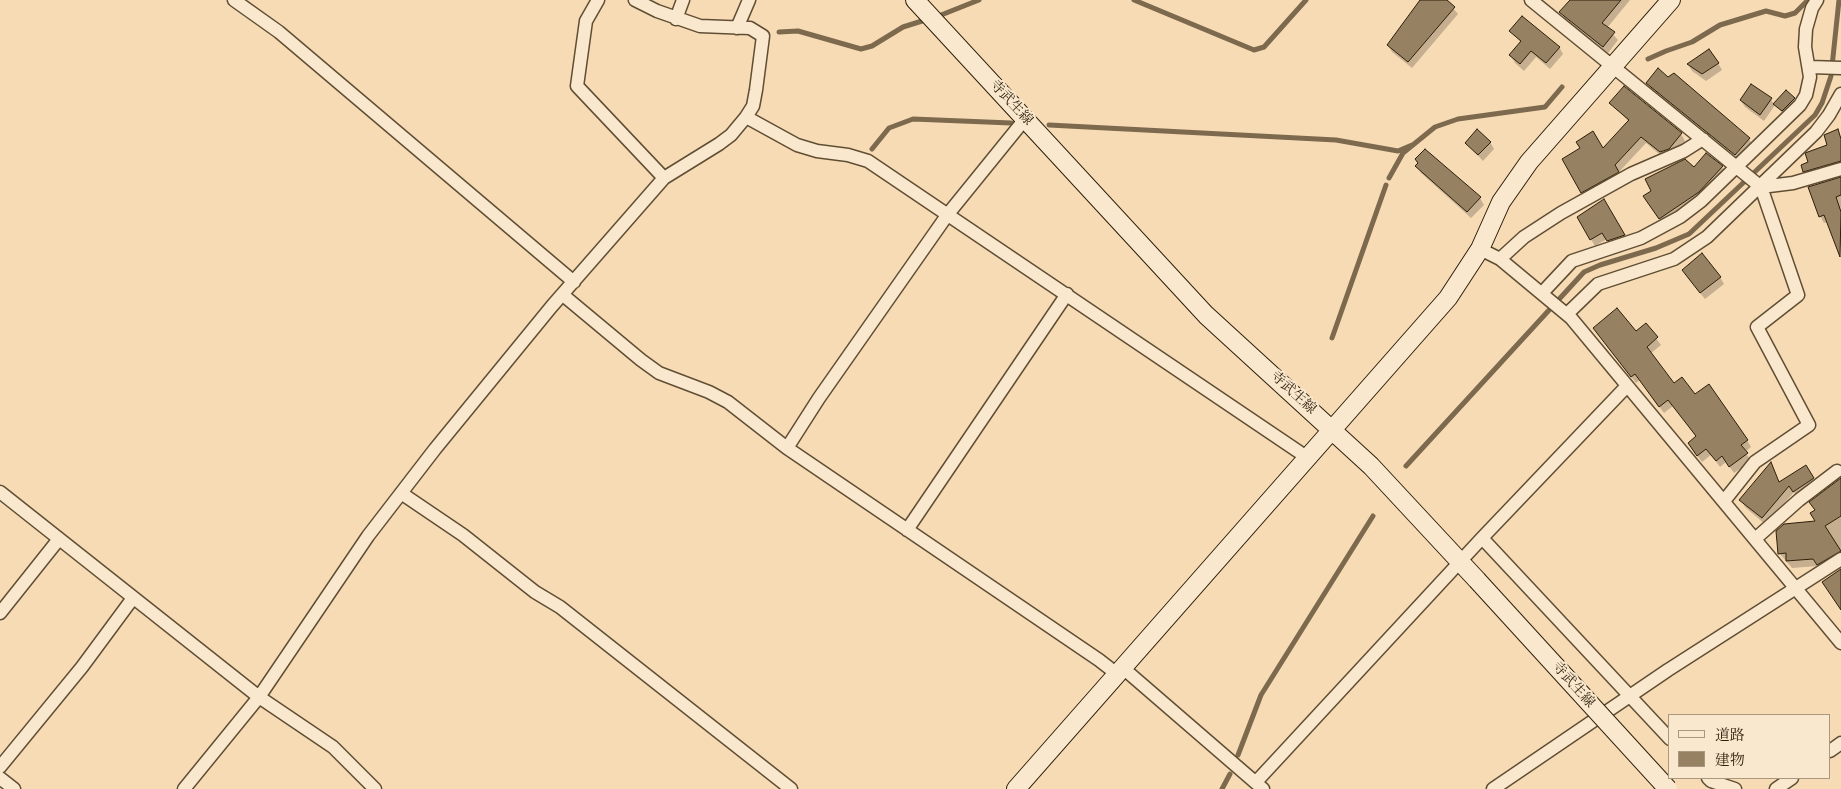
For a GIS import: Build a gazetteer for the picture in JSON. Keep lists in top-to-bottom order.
{
  "streets": {
    "main road": ["寺武生線"]
  },
  "legend": ["道路", "建物"]
}
